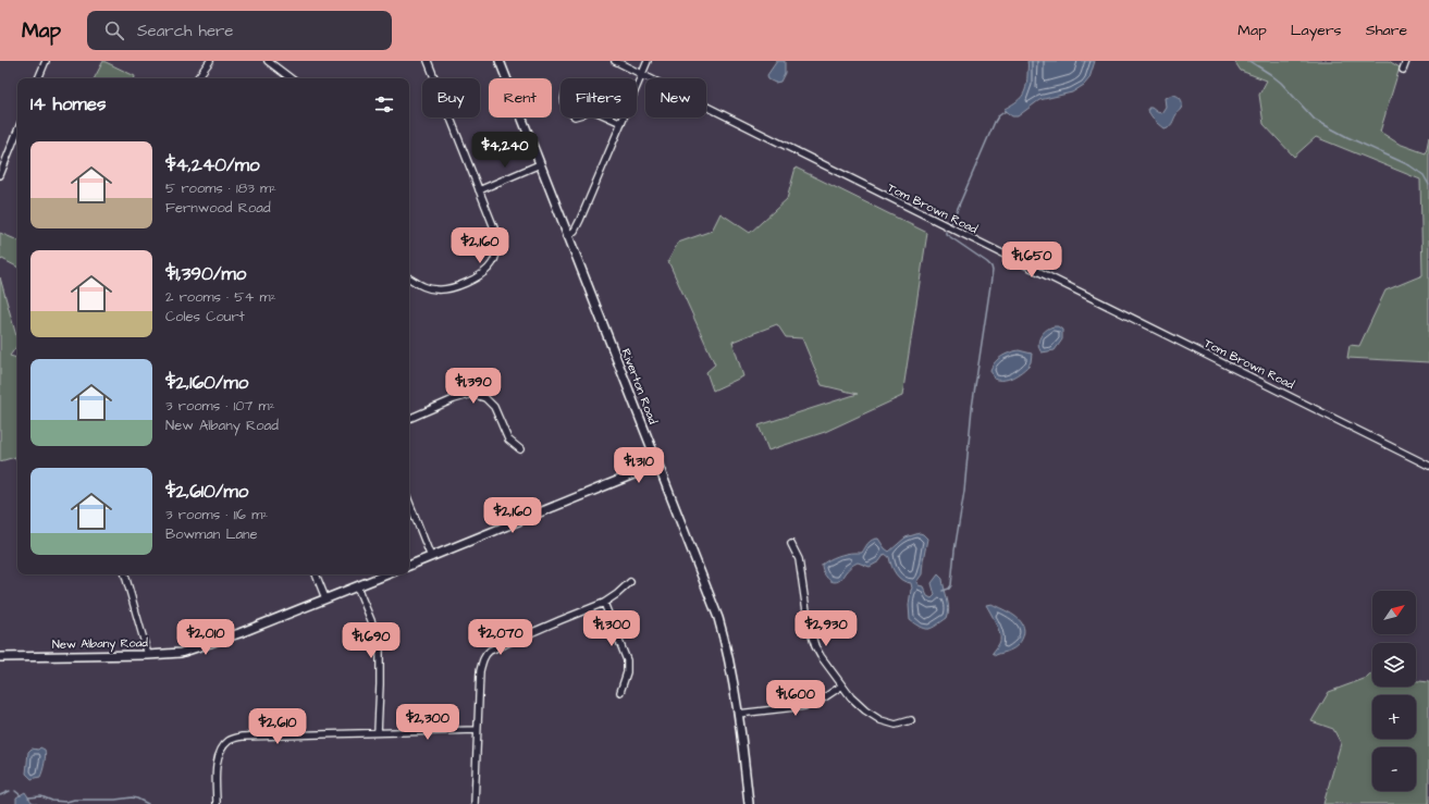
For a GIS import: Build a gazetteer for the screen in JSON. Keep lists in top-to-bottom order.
{
  "streets": {
    "main road": ["Riverton Road", "New Albany Road"],
    "street": ["Tom Brown Road"]
  },
  "north": "top right",
  "page": {
    "header": "Map",
    "search": "Search here",
    "nav": ["Map", "Layers", "Share"],
    "chip": [
      "Buy",
      "Rent",
      "Filters",
      "New"
    ],
    "heading": "14 homes",
    "list": [
      {
        "name": "$4,240/mo",
        "note": "5 rooms · 183 m² · Fernwood Road"
      },
      {
        "name": "$1,390/mo",
        "note": "2 rooms · 54 m² · Coles Court"
      },
      {
        "name": "$2,160/mo",
        "note": "3 rooms · 107 m² · New Albany Road"
      },
      {
        "name": "$2,610/mo",
        "note": "3 rooms · 116 m² · Bowman Lane"
      }
    ],
    "price": [
      "$4,240",
      "$2,160",
      "$1,650",
      "$1,390",
      "$1,310",
      "$2,160",
      "$1,300",
      "$2,930",
      "$2,010",
      "$2,070",
      "$1,690",
      "$1,600",
      "$2,300",
      "$2,610"
    ],
    "map_buttons": ["+", "−"]
  }
}
